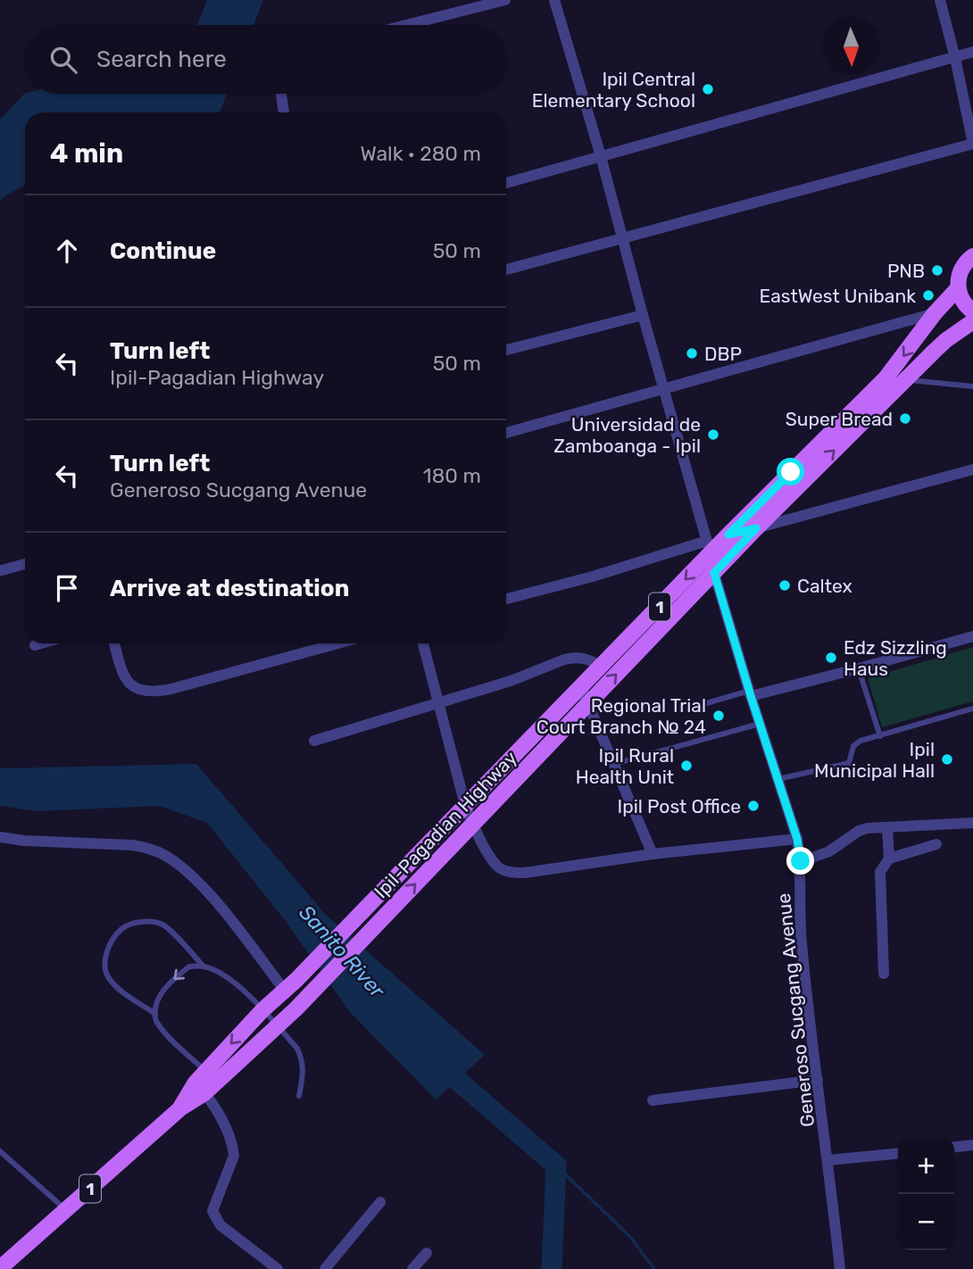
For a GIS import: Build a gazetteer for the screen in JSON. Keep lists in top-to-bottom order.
{
  "streets": {
    "main road": ["1", "Ipil-Pagadian Highway"],
    "street": ["Generoso Sucgang Avenue"]
  },
  "crossings": [
    ["1", "Ipil-Pagadian Highway"],
    ["Ipil-Pagadian Highway", "Generoso Sucgang Avenue"]
  ],
  "water": ["Sanito River"],
  "places": [
    "Ipil Central Elementary School",
    "PNB",
    "EastWest Unibank",
    "DBP",
    "Super Bread",
    "Universidad de Zamboanga - Ipil",
    "Caltex",
    "Edz Sizzling Haus",
    "Regional Trial Court Branch № 24",
    "Ipil Municipal Hall",
    "Ipil Rural Health Unit",
    "Ipil Post Office"
  ],
  "north": "bottom",
  "page": {
    "search": "Search here",
    "heading": ["4 min", "Walk · 280 m"],
    "list": [
      ["Continue", "50 m"],
      ["Turn left", "Ipil-Pagadian Highway", "50 m"],
      ["Turn left", "Generoso Sucgang Avenue", "180 m"],
      "Arrive at destination"
    ],
    "map_buttons": ["+", "−"]
  }
}
